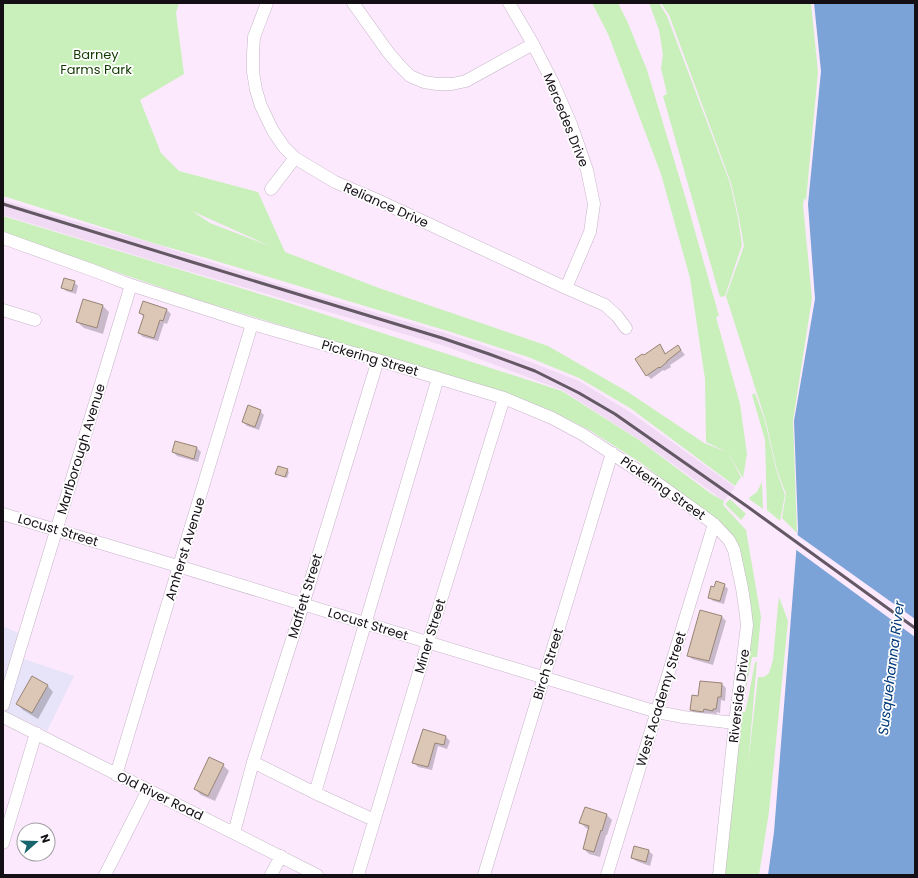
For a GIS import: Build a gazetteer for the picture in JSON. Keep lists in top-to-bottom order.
{
  "streets": {
    "street": [
      "Mercedes Drive",
      "Reliance Drive",
      "Pickering Street",
      "Marlborough Avenue",
      "Locust Street",
      "Amherst Avenue",
      "Maffett Street",
      "Miner Street",
      "Birch Street",
      "Riverside Drive",
      "West Academy Street",
      "Old River Road"
    ]
  },
  "crossings": [
    ["Mercedes Drive", "Reliance Drive"],
    ["Pickering Street", "Marlborough Avenue"],
    ["Pickering Street", "Amherst Avenue"],
    ["Pickering Street", "Maffett Street"],
    ["Pickering Street", "Miner Street"],
    ["Pickering Street", "Birch Street"],
    ["Pickering Street", "Riverside Drive"],
    ["Pickering Street", "West Academy Street"],
    ["Marlborough Avenue", "Locust Street"],
    ["Locust Street", "Amherst Avenue"],
    ["Locust Street", "Maffett Street"],
    ["Locust Street", "Miner Street"],
    ["Locust Street", "Birch Street"],
    ["Locust Street", "Riverside Drive"],
    ["Locust Street", "West Academy Street"],
    ["Amherst Avenue", "Old River Road"],
    ["Maffett Street", "Old River Road"],
    ["Riverside Drive", "West Academy Street"]
  ],
  "water": ["Susquehanna River"],
  "parks": ["Barney Farms Park"],
  "north": "right"
}
